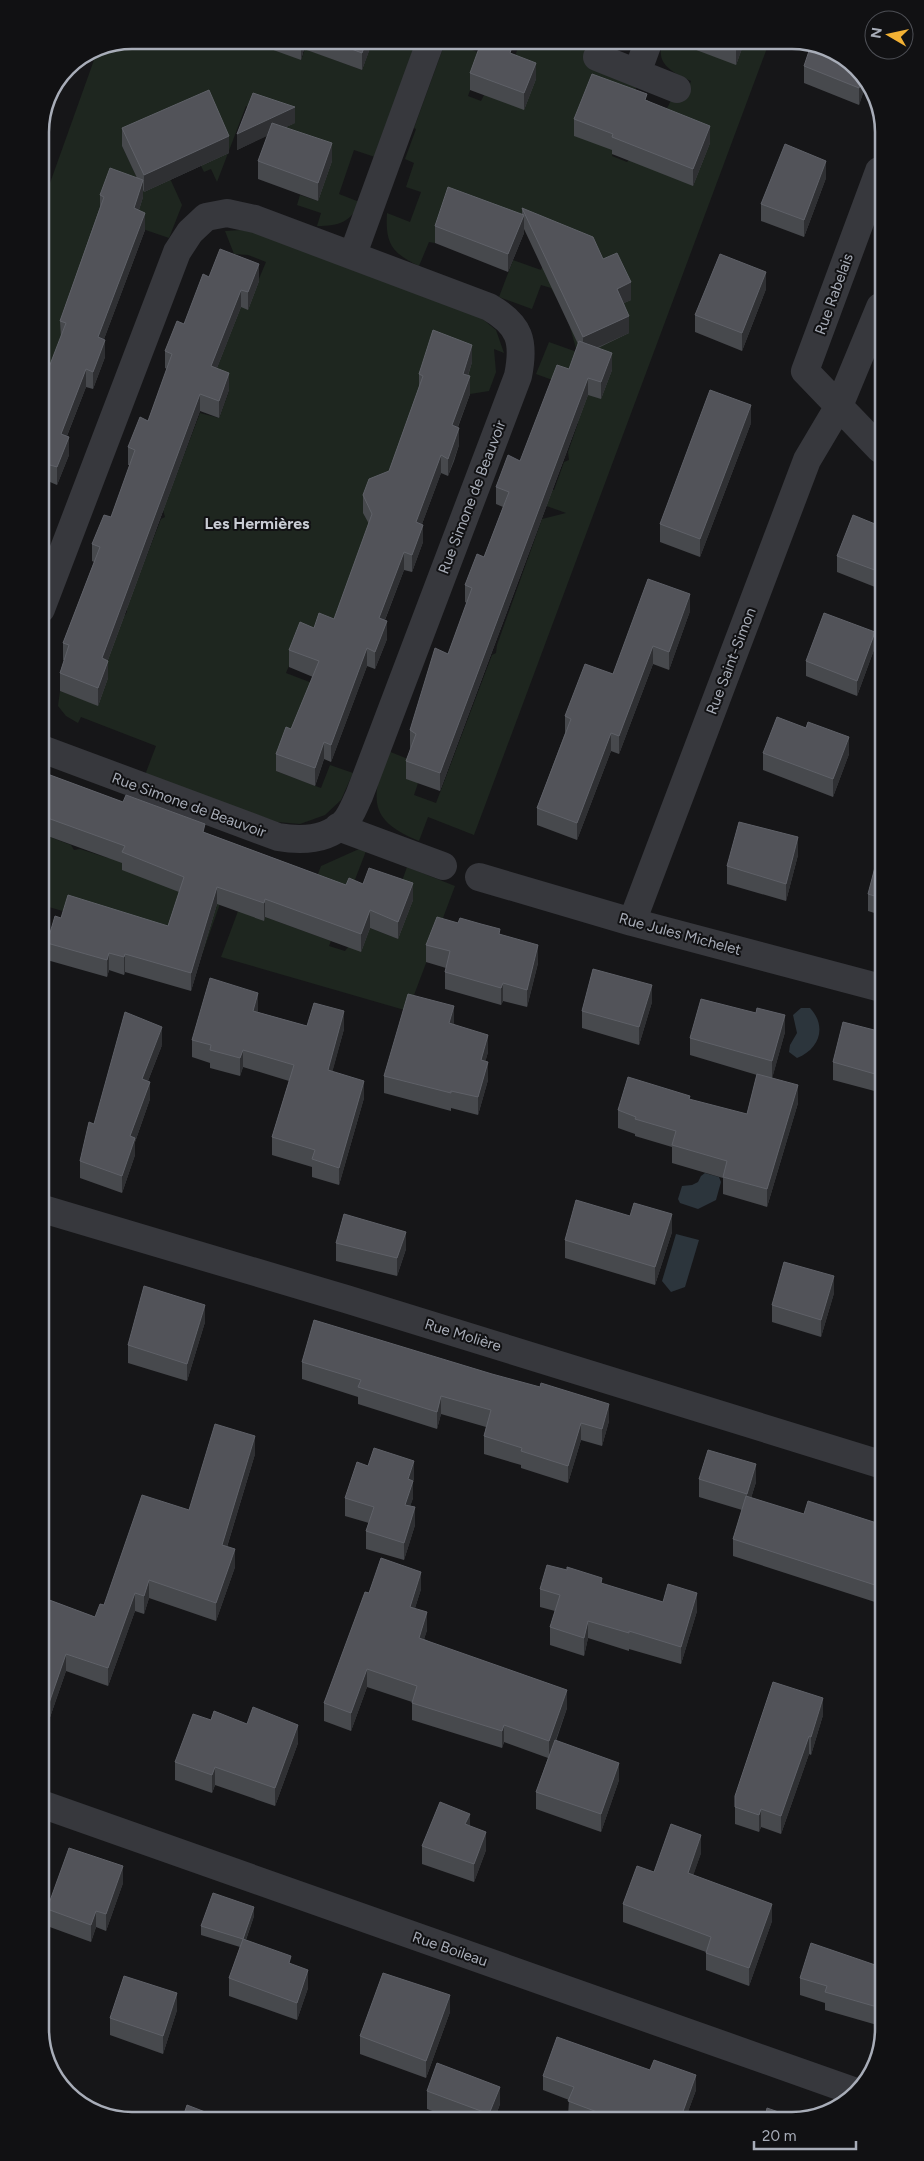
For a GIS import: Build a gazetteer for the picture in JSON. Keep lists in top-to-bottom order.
{
  "streets": {
    "street": [
      "Rue Rabelais",
      "Rue Simone de Beauvoir",
      "Rue Saint-Simon",
      "Rue Jules Michelet",
      "Rue Molière",
      "Rue Boileau"
    ]
  },
  "crossings": [
    ["Rue Rabelais", "Rue Saint-Simon"],
    ["Rue Saint-Simon", "Rue Jules Michelet"]
  ],
  "districts": ["Les Hermières"],
  "scale_bar": "20 m",
  "north": "left"
}
